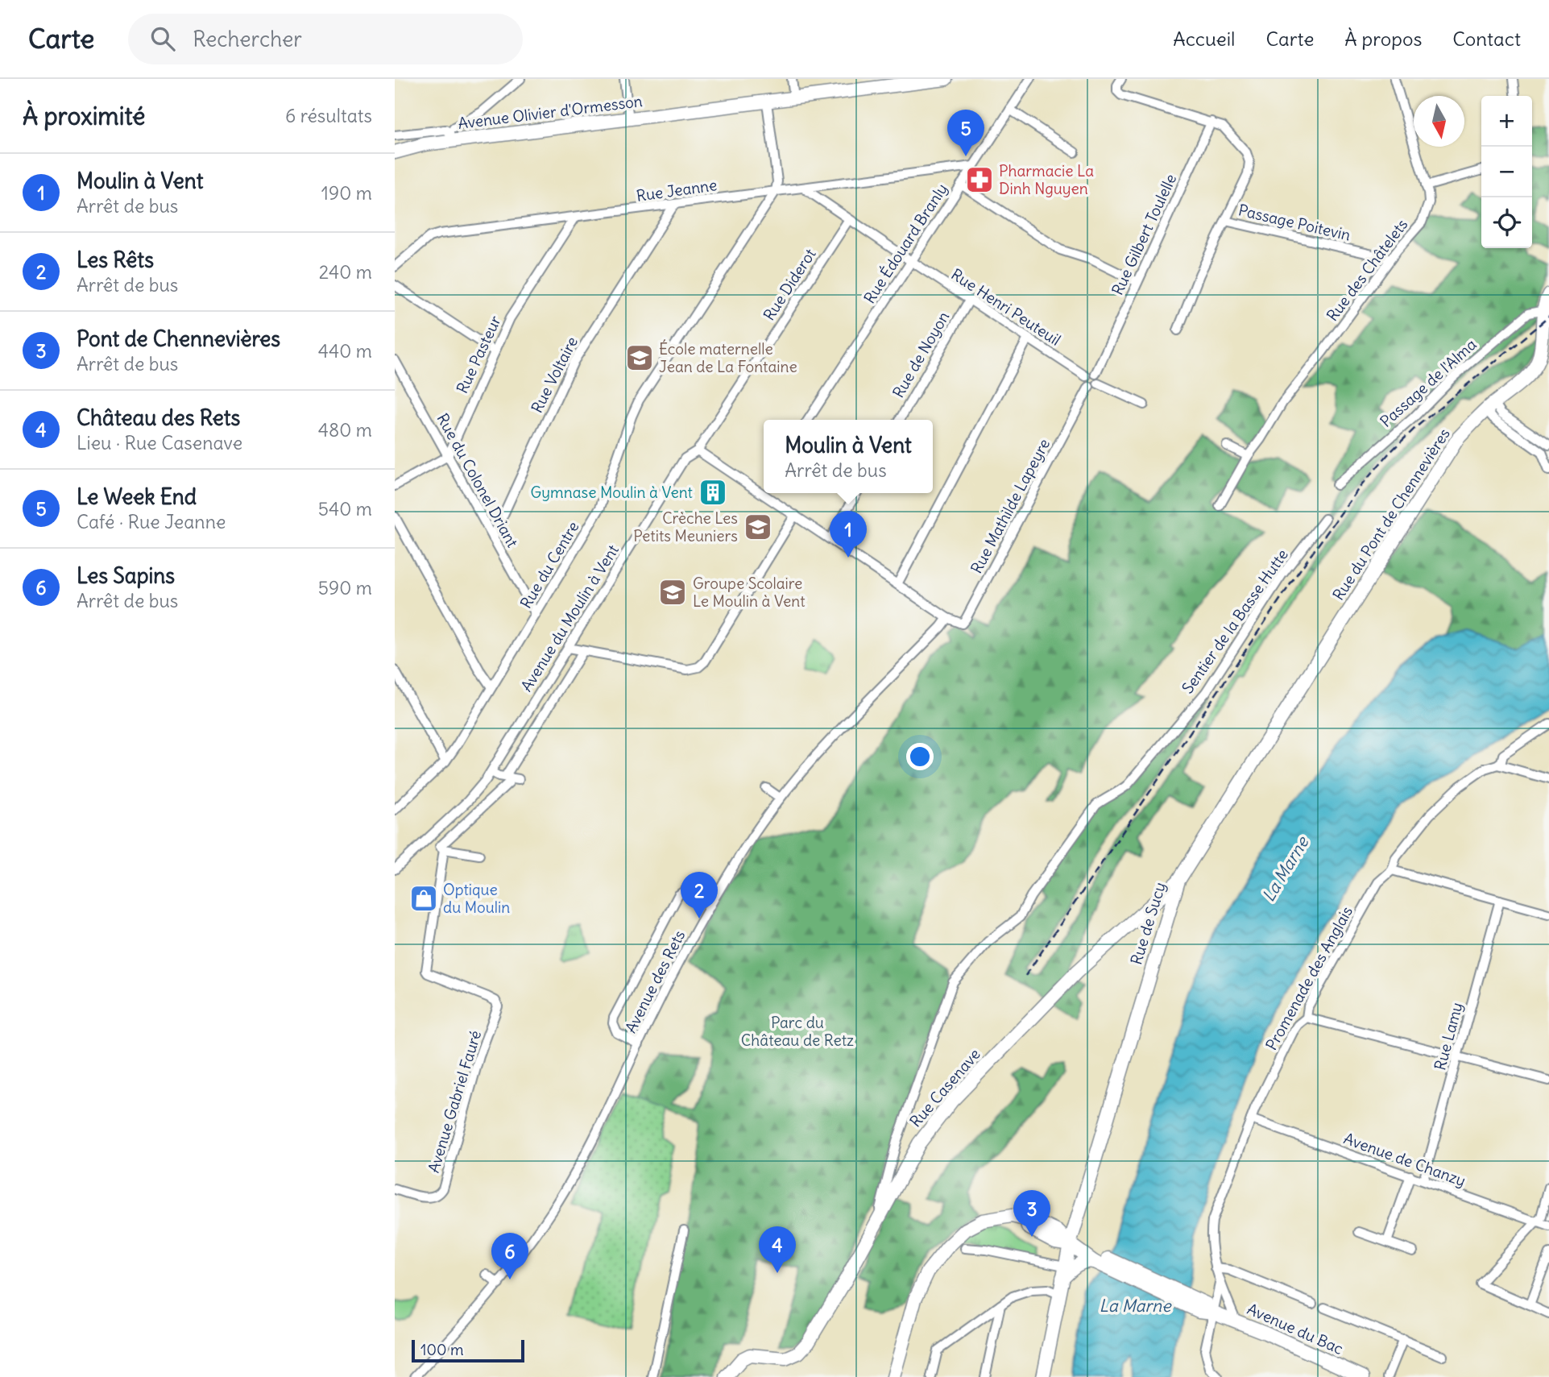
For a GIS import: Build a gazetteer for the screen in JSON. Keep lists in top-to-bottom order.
{
  "streets": {
    "main road": [
      "Avenue Olivier d'Ormesson",
      "Rue du Pont de Chennevières",
      "Rue de Sucy",
      "Rue Casenave",
      "Avenue du Bac"
    ],
    "street": [
      "Rue Jeanne",
      "Passage Poitevin",
      "Rue Gilbert Toulelle",
      "Rue Édouard Branly",
      "Rue des Châtelets",
      "Rue Diderot",
      "Rue Henri Peuteuil",
      "Rue Pasteur",
      "Rue de Noyon",
      "Rue Voltaire",
      "Passage de l'Alma",
      "Rue du Colonel Driant",
      "Rue Mathilde Lapeyre",
      "Rue du Centre",
      "Avenue du Moulin à Vent",
      "Sentier de la Basse Hutte",
      "Promenade des Anglais",
      "Avenue des Rets",
      "Rue Lamy",
      "Avenue Gabriel Fauré",
      "Avenue de Chanzy"
    ]
  },
  "crossings": [
    ["Rue Jeanne", "Rue Édouard Branly"],
    ["Rue Jeanne", "Rue Henri Peuteuil"],
    ["Rue Jeanne", "Rue Pasteur"],
    ["Rue Jeanne", "Rue Voltaire"],
    ["Rue Jeanne", "Rue du Centre"],
    ["Passage Poitevin", "Rue des Châtelets"],
    ["Rue Gilbert Toulelle", "Rue Henri Peuteuil"],
    ["Rue Gilbert Toulelle", "Rue Mathilde Lapeyre"],
    ["Rue Édouard Branly", "Rue Henri Peuteuil"],
    ["Rue Diderot", "Rue Henri Peuteuil"],
    ["Rue Diderot", "Avenue du Moulin à Vent"],
    ["Rue Henri Peuteuil", "Rue de Noyon"],
    ["Rue Henri Peuteuil", "Rue Mathilde Lapeyre"],
    ["Rue Pasteur", "Rue du Colonel Driant"],
    ["Rue Voltaire", "Rue du Colonel Driant"],
    ["Passage de l'Alma", "Rue du Pont de Chennevières"],
    ["Rue du Colonel Driant", "Rue du Centre"],
    ["Rue Mathilde Lapeyre", "Avenue des Rets"],
    ["Rue du Pont de Chennevières", "Rue de Sucy"],
    ["Sentier de la Basse Hutte", "Rue Casenave"],
    ["Rue de Sucy", "Rue Casenave"],
    ["Rue de Sucy", "Avenue du Bac"],
    ["Promenade des Anglais", "Avenue de Chanzy"],
    ["Promenade des Anglais", "Avenue du Bac"],
    ["Rue Lamy", "Avenue de Chanzy"]
  ],
  "water": ["La Marne"],
  "parks": ["Parc du Château de Retz"],
  "places": {
    "pharmacy": ["Pharmacie La Dinh Nguyen"],
    "school or university": ["École maternelle Jean de La Fontaine", "Crèche Les Petits Meuniers", "Groupe Scolaire Le Moulin à Vent"],
    "building": ["Gymnase Moulin à Vent"],
    "shop": ["Optique du Moulin"]
  },
  "scale_bar": "100 m",
  "north": "bottom",
  "page": {
    "header": "Carte",
    "search": "Rechercher",
    "nav": [
      "Accueil",
      "Carte",
      "À propos",
      "Contact"
    ],
    "heading": ["À proximité", "6 résultats"],
    "map_buttons": ["+", "−"],
    "pins": [
      "5",
      "1",
      "2",
      "3",
      "4",
      "6"
    ],
    "list": [
      {
        "mark": "1",
        "name": "Moulin à Vent",
        "note": "Arrêt de bus",
        "value": "190 m"
      },
      {
        "mark": "2",
        "name": "Les Rêts",
        "note": "Arrêt de bus",
        "value": "240 m"
      },
      {
        "mark": "3",
        "name": "Pont de Chennevières",
        "note": "Arrêt de bus",
        "value": "440 m"
      },
      {
        "mark": "4",
        "name": "Château des Rets",
        "note": "Lieu · Rue Casenave",
        "value": "480 m"
      },
      {
        "mark": "5",
        "name": "Le Week End",
        "note": "Café · Rue Jeanne",
        "value": "540 m"
      },
      {
        "mark": "6",
        "name": "Les Sapins",
        "note": "Arrêt de bus",
        "value": "590 m"
      }
    ],
    "popup": ["Moulin à Vent", "Arrêt de bus"],
    "scale": "100 m"
  }
}
